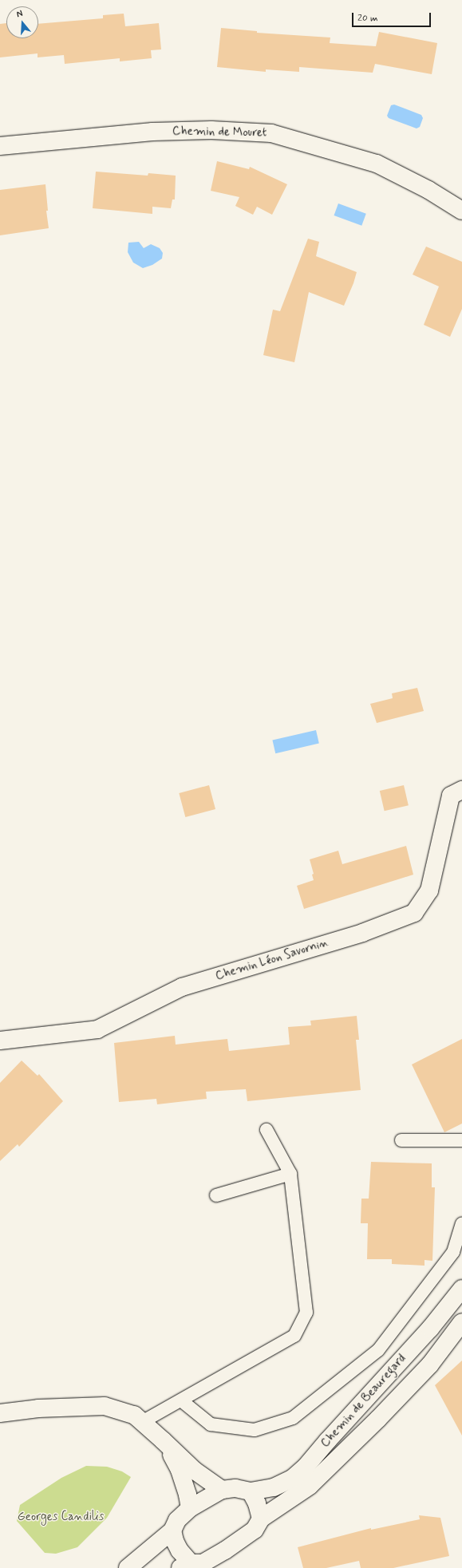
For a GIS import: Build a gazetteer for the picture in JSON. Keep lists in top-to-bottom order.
{
  "streets": {
    "street": ["Chemin de Mouret", "Chemin Léon Savornin", "Chemin de Beauregard"]
  },
  "parks": ["Georges Candilis"],
  "scale_bar": "20 m",
  "north": "top"
}
